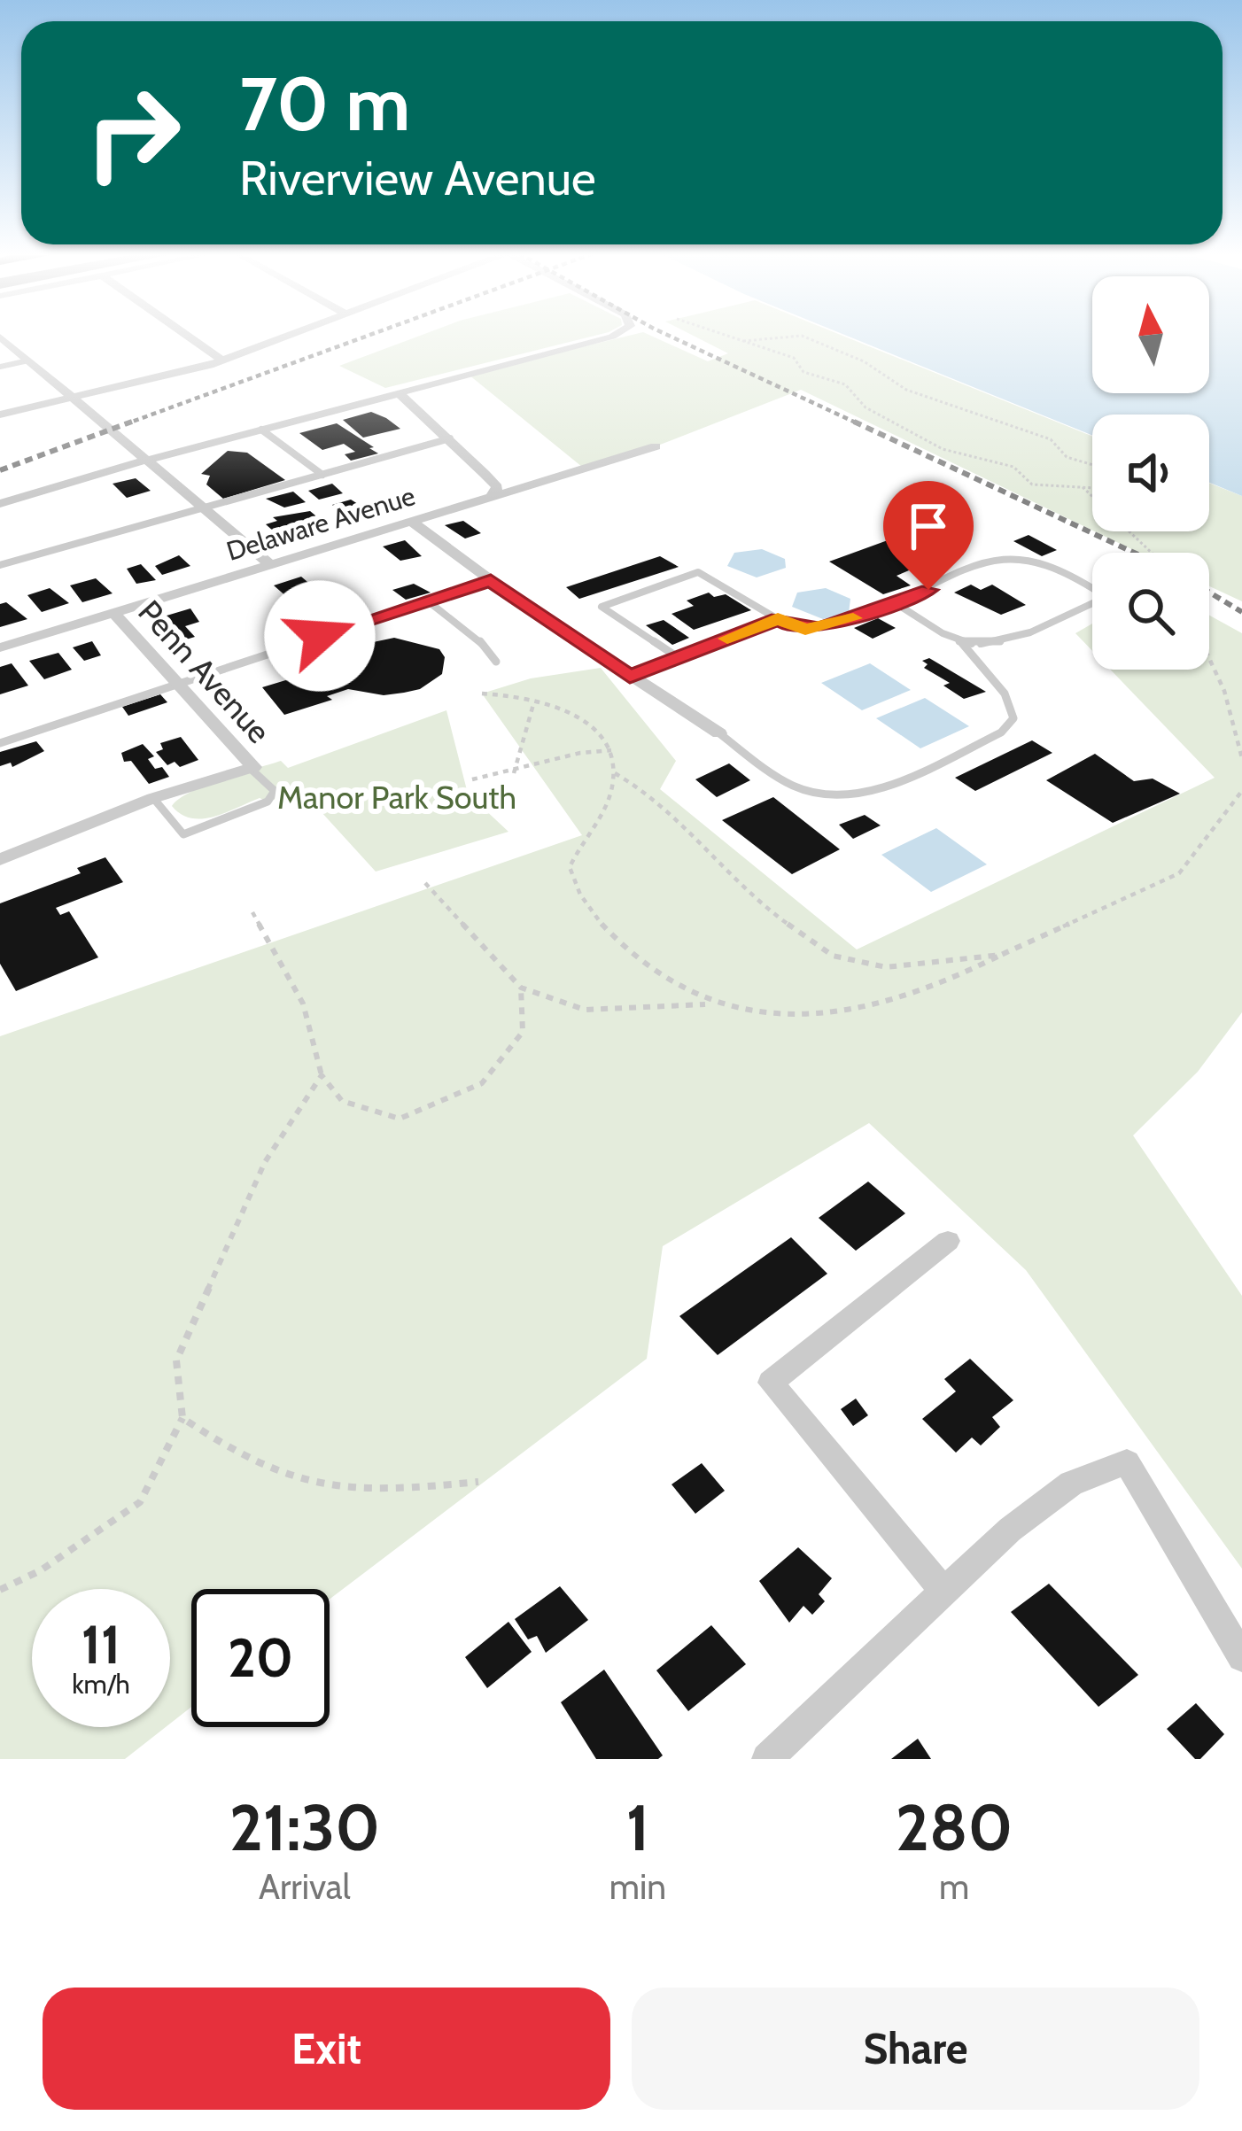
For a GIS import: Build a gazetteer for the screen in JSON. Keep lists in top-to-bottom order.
{
  "streets": {
    "street": ["Delaware Avenue", "Penn Avenue"]
  },
  "crossings": [
    ["Delaware Avenue", "Penn Avenue"]
  ],
  "parks": ["Manor Park South"],
  "north": "top",
  "page": {
    "turn": ["70 m", "Riverview Avenue"],
    "speed": "11 km/h",
    "limit": "20",
    "eta": [
      "21:30",
      "Arrival",
      "1",
      "min",
      "280",
      "m"
    ],
    "buttons": ["Exit", "Share"]
  }
}
